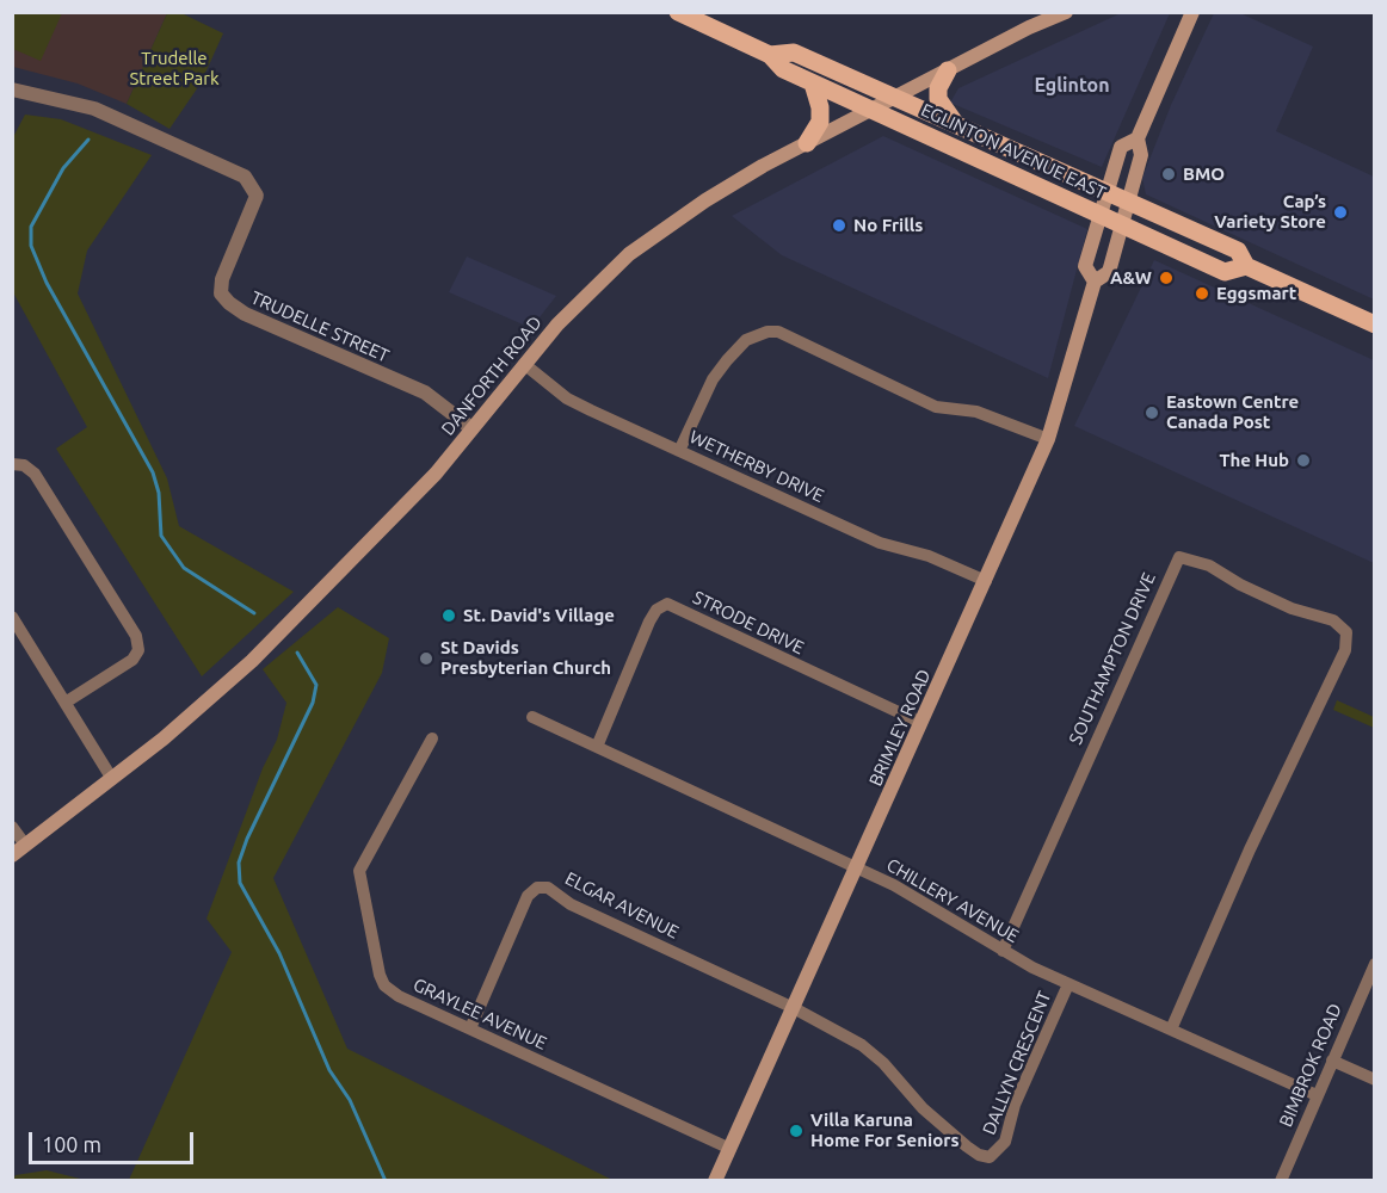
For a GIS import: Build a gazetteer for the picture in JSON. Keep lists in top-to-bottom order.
{
  "streets": {
    "main road": ["EGLINTON AVENUE EAST", "DANFORTH ROAD", "BRIMLEY ROAD"],
    "street": [
      "TRUDELLE STREET",
      "WETHERBY DRIVE",
      "STRODE DRIVE",
      "SOUTHAMPTON DRIVE",
      "CHILLERY AVENUE",
      "ELGAR AVENUE",
      "GRAYLEE AVENUE",
      "DALLYN CRESCENT",
      "BIMBROK ROAD"
    ]
  },
  "crossings": [
    ["EGLINTON AVENUE EAST", "DANFORTH ROAD"],
    ["EGLINTON AVENUE EAST", "BRIMLEY ROAD"],
    ["TRUDELLE STREET", "DANFORTH ROAD"],
    ["DANFORTH ROAD", "WETHERBY DRIVE"],
    ["WETHERBY DRIVE", "BRIMLEY ROAD"],
    ["STRODE DRIVE", "BRIMLEY ROAD"],
    ["STRODE DRIVE", "CHILLERY AVENUE"],
    ["SOUTHAMPTON DRIVE", "CHILLERY AVENUE"],
    ["BRIMLEY ROAD", "CHILLERY AVENUE"],
    ["BRIMLEY ROAD", "ELGAR AVENUE"],
    ["BRIMLEY ROAD", "GRAYLEE AVENUE"],
    ["BRIMLEY ROAD", "DALLYN CRESCENT"],
    ["CHILLERY AVENUE", "DALLYN CRESCENT"],
    ["CHILLERY AVENUE", "BIMBROK ROAD"],
    ["ELGAR AVENUE", "GRAYLEE AVENUE"],
    ["ELGAR AVENUE", "DALLYN CRESCENT"]
  ],
  "districts": ["Eglinton"],
  "parks": ["Trudelle Street Park"],
  "places": [
    "BMO",
    "Cap’s Variety Store",
    "No Frills",
    "A&W",
    "Eggsmart",
    "Eastown Centre Canada Post",
    "The Hub",
    "St. David's Village",
    "St Davids Presbyterian Church",
    "Villa Karuna Home For Seniors"
  ],
  "scale_bar": "100 m"
}
